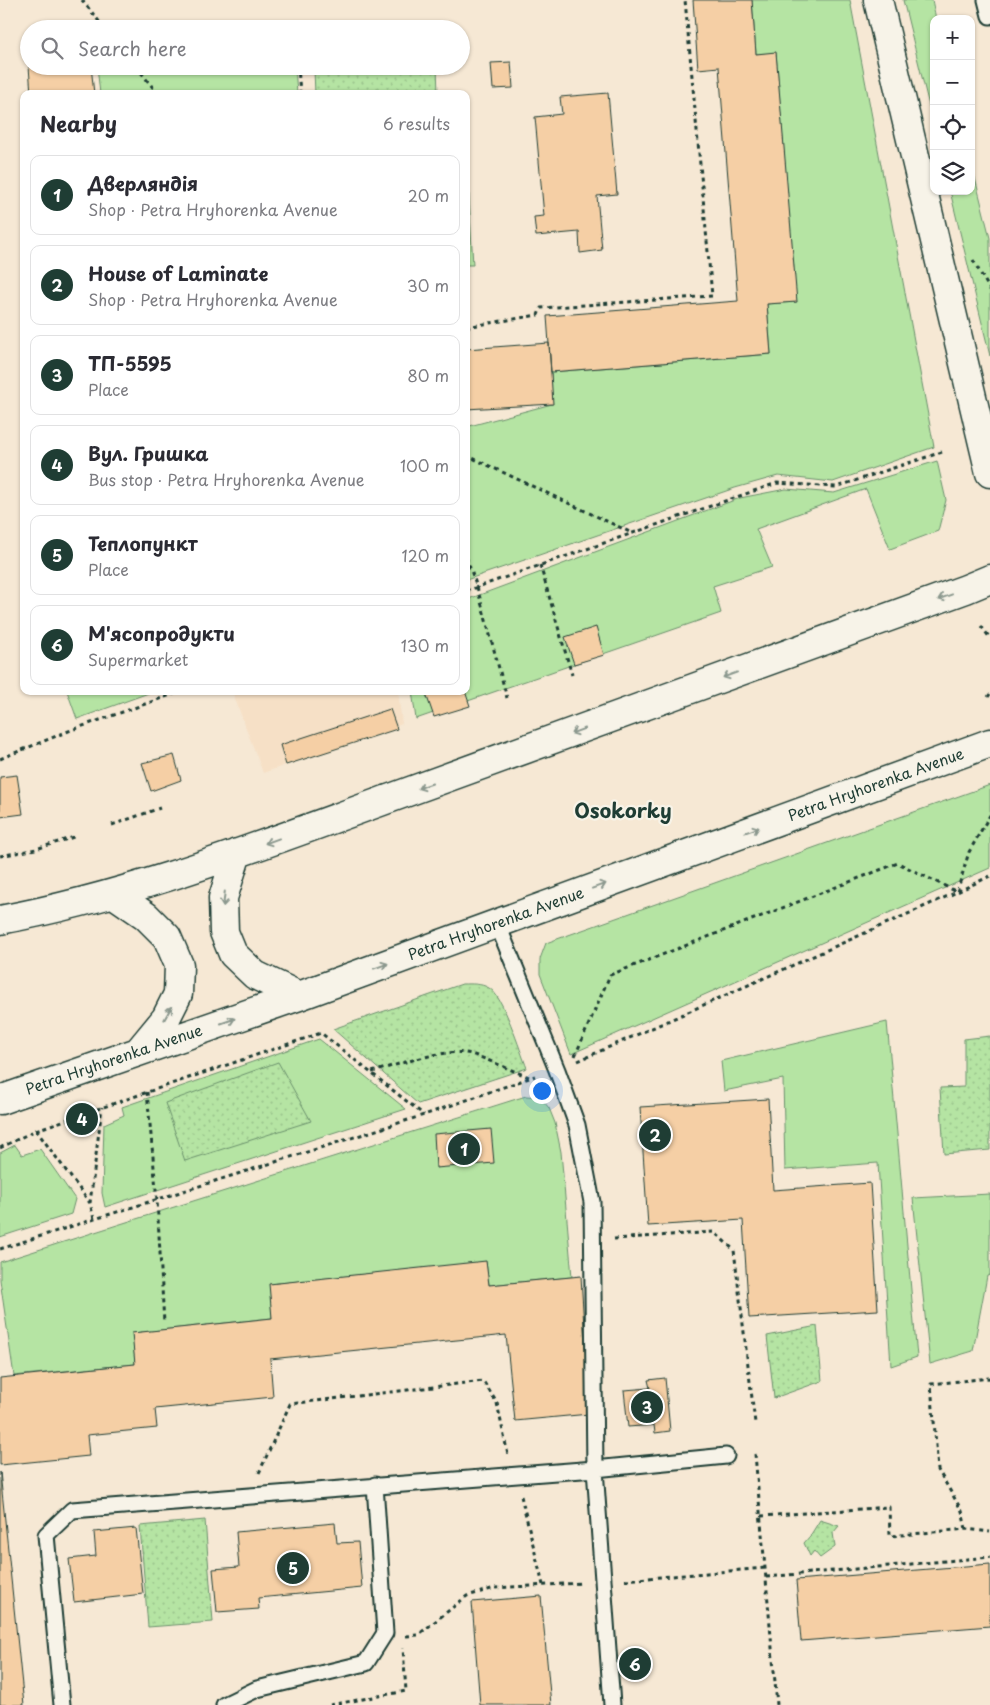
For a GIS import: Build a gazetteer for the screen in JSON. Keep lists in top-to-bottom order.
{
  "streets": {
    "street": ["Petra Hryhorenka Avenue"]
  },
  "districts": ["Osokorky"],
  "page": {
    "map_buttons": ["+", "−"],
    "search": "Search here",
    "heading": ["Nearby", "6 results"],
    "list": [
      {
        "mark": "1",
        "name": "Дверляндія",
        "note": "Shop · Petra Hryhorenka Avenue",
        "value": "20 m"
      },
      {
        "mark": "2",
        "name": "House of Laminate",
        "note": "Shop · Petra Hryhorenka Avenue",
        "value": "30 m"
      },
      {
        "mark": "3",
        "name": "ТП-5595",
        "note": "Place",
        "value": "80 m"
      },
      {
        "mark": "4",
        "name": "Вул. Гришка",
        "note": "Bus stop · Petra Hryhorenka Avenue",
        "value": "100 m"
      },
      {
        "mark": "5",
        "name": "Теплопункт",
        "note": "Place",
        "value": "120 m"
      },
      {
        "mark": "6",
        "name": "М'ясопродукти",
        "note": "Supermarket",
        "value": "130 m"
      }
    ],
    "pins": [
      "4",
      "2",
      "1",
      "3",
      "5",
      "6"
    ]
  }
}
